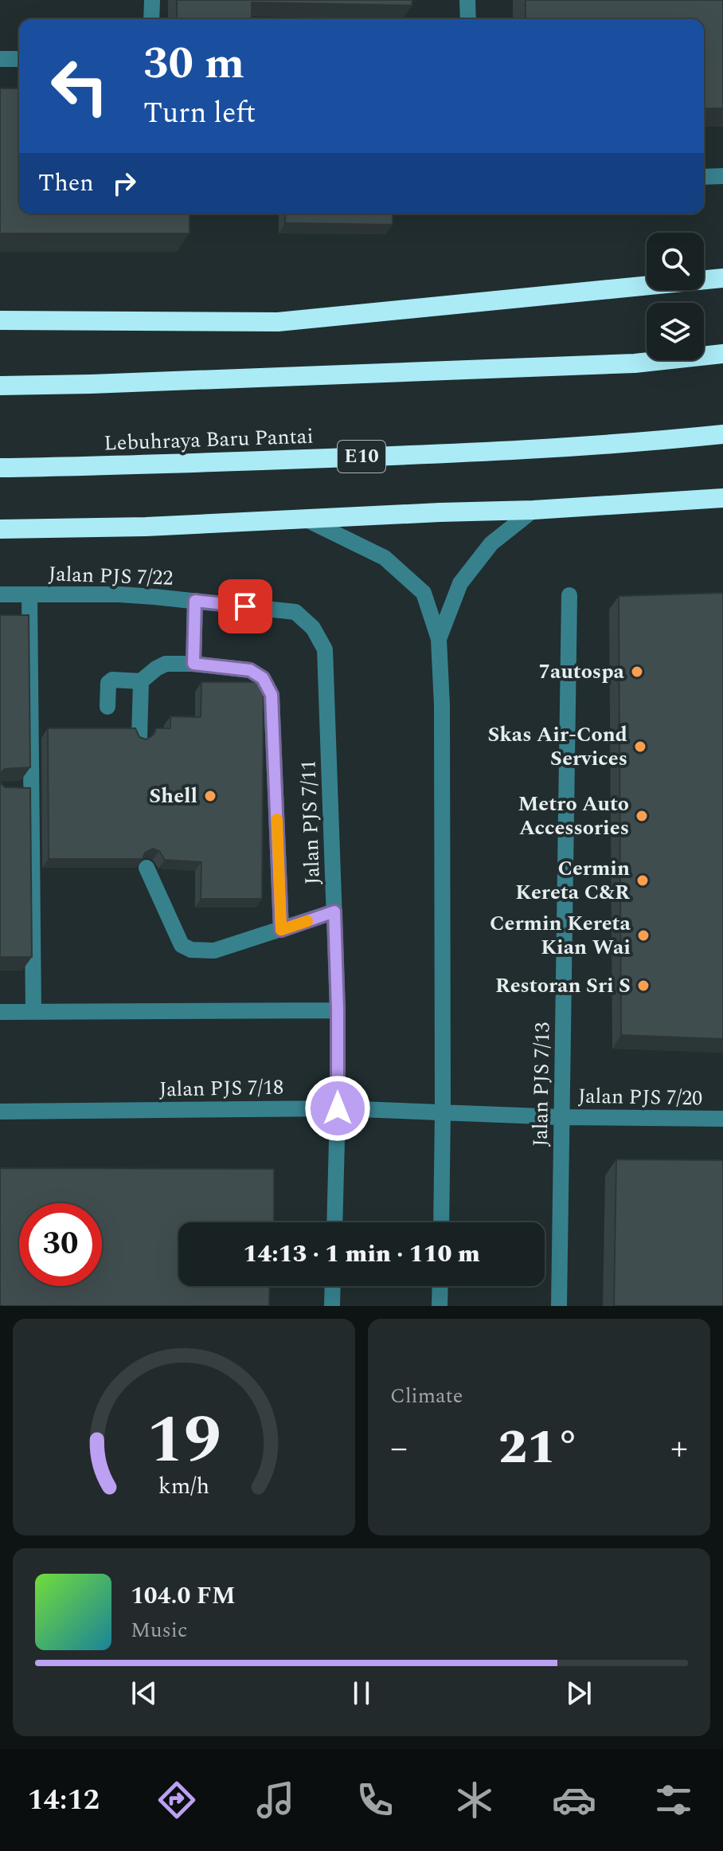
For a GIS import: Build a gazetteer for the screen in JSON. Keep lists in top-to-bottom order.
{
  "streets": {
    "highway": ["Lebuhraya Baru Pantai", "E10"],
    "street": [
      "Jalan PJS 7/22",
      "Jalan PJS 7/11",
      "Jalan PJS 7/13",
      "Jalan PJS 7/18",
      "Jalan PJS 7/20"
    ]
  },
  "crossings": [
    ["Jalan PJS 7/22", "Jalan PJS 7/11"],
    ["Jalan PJS 7/11", "Jalan PJS 7/18"],
    ["Jalan PJS 7/13", "Jalan PJS 7/20"],
    ["Jalan PJS 7/18", "Jalan PJS 7/20"]
  ],
  "places": [
    "7autospa",
    "Skas Air-Cond Services",
    "Shell",
    "Metro Auto Accessories",
    "Cermin Kereta C&R",
    "Cermin Kereta Kian Wai",
    "Restoran Sri S"
  ],
  "page": {
    "turn": ["30 m", "Turn left"],
    "then": "Then",
    "limit": "30",
    "trip": "14:13 · 1 min · 110 m",
    "tile": "Climate",
    "heat": ["−", "21°", "+"],
    "song": ["104.0 FM", "Music"],
    "tabs": "14:12",
    "gauge": ["19", "km/h"]
  }
}
